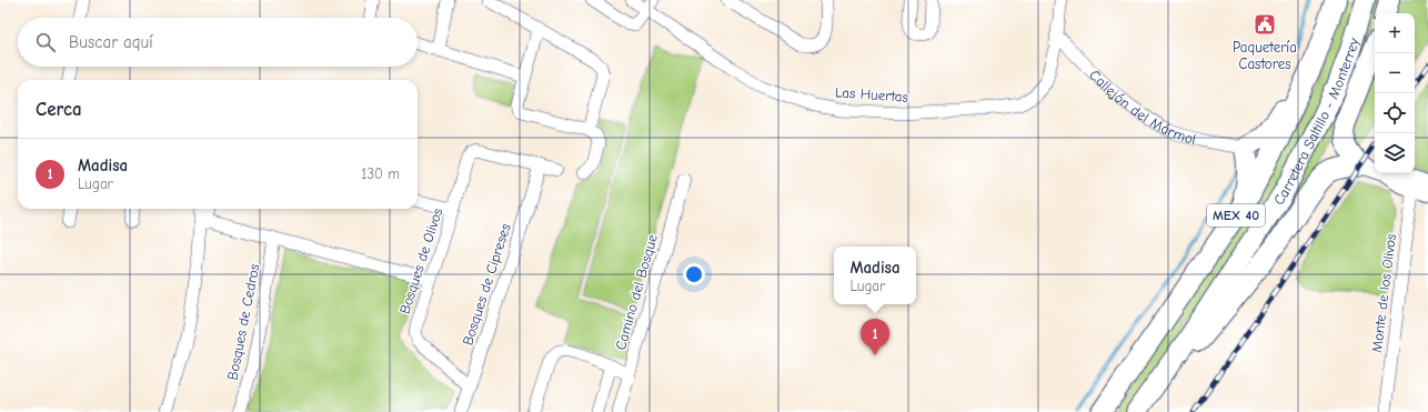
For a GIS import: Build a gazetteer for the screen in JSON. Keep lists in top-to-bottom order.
{
  "streets": {
    "main road": ["Carretera Saltillo - Monterrey", "MEX 40"],
    "street": [
      "Las Huertas",
      "Callejón del Mármol",
      "Bosques de Olivos",
      "Bosques de Cipreses",
      "Camino del Bosque",
      "Monte de los Olivos",
      "Bosques de Cedros"
    ]
  },
  "crossings": [
    ["Las Huertas", "Callejón del Mármol"],
    ["Bosques de Olivos", "Bosques de Cipreses"]
  ],
  "places": {
    "public building": ["Paquetería Castores"]
  },
  "page": {
    "map_buttons": ["+", "−"],
    "search": "Buscar aquí",
    "heading": "Cerca",
    "list": [
      {
        "mark": "1",
        "name": "Madisa",
        "note": "Lugar",
        "value": "130 m"
      }
    ],
    "popup": ["Madisa", "Lugar"],
    "pins": "1"
  }
}
